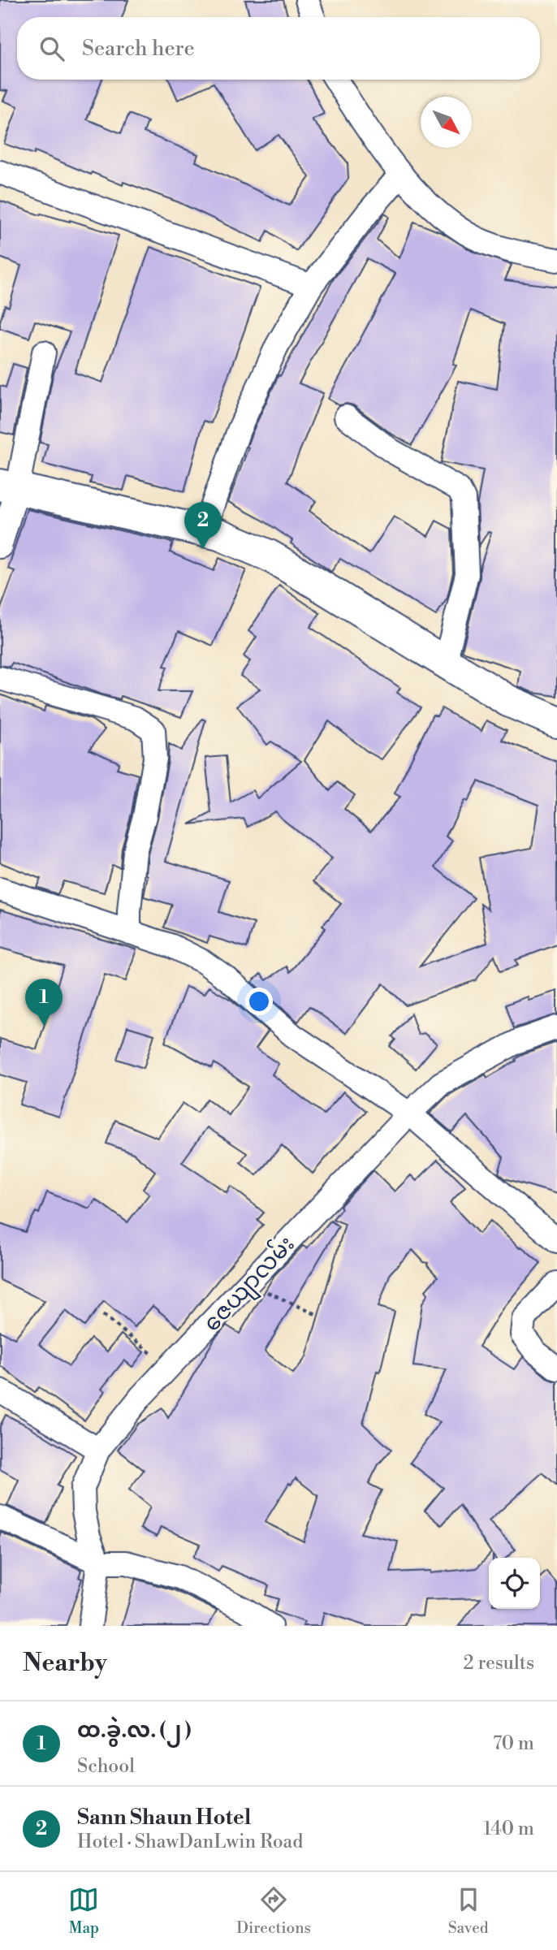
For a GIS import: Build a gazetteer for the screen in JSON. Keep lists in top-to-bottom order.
{
  "streets": {
    "street": ["ဇေယျာလမ်း"]
  },
  "north": "bottom right",
  "page": {
    "search": "Search here",
    "pins": ["2", "1"],
    "heading": ["Nearby", "2 results"],
    "list": [
      {
        "mark": "1",
        "name": "ထ.ခွဲ.လ. (၂ )",
        "note": "School",
        "value": "70 m"
      },
      {
        "mark": "2",
        "name": "Sann Shaun Hotel",
        "note": "Hotel · ShawDanLwin Road",
        "value": "140 m"
      }
    ],
    "nav": ["Map", "Directions", "Saved"]
  }
}
